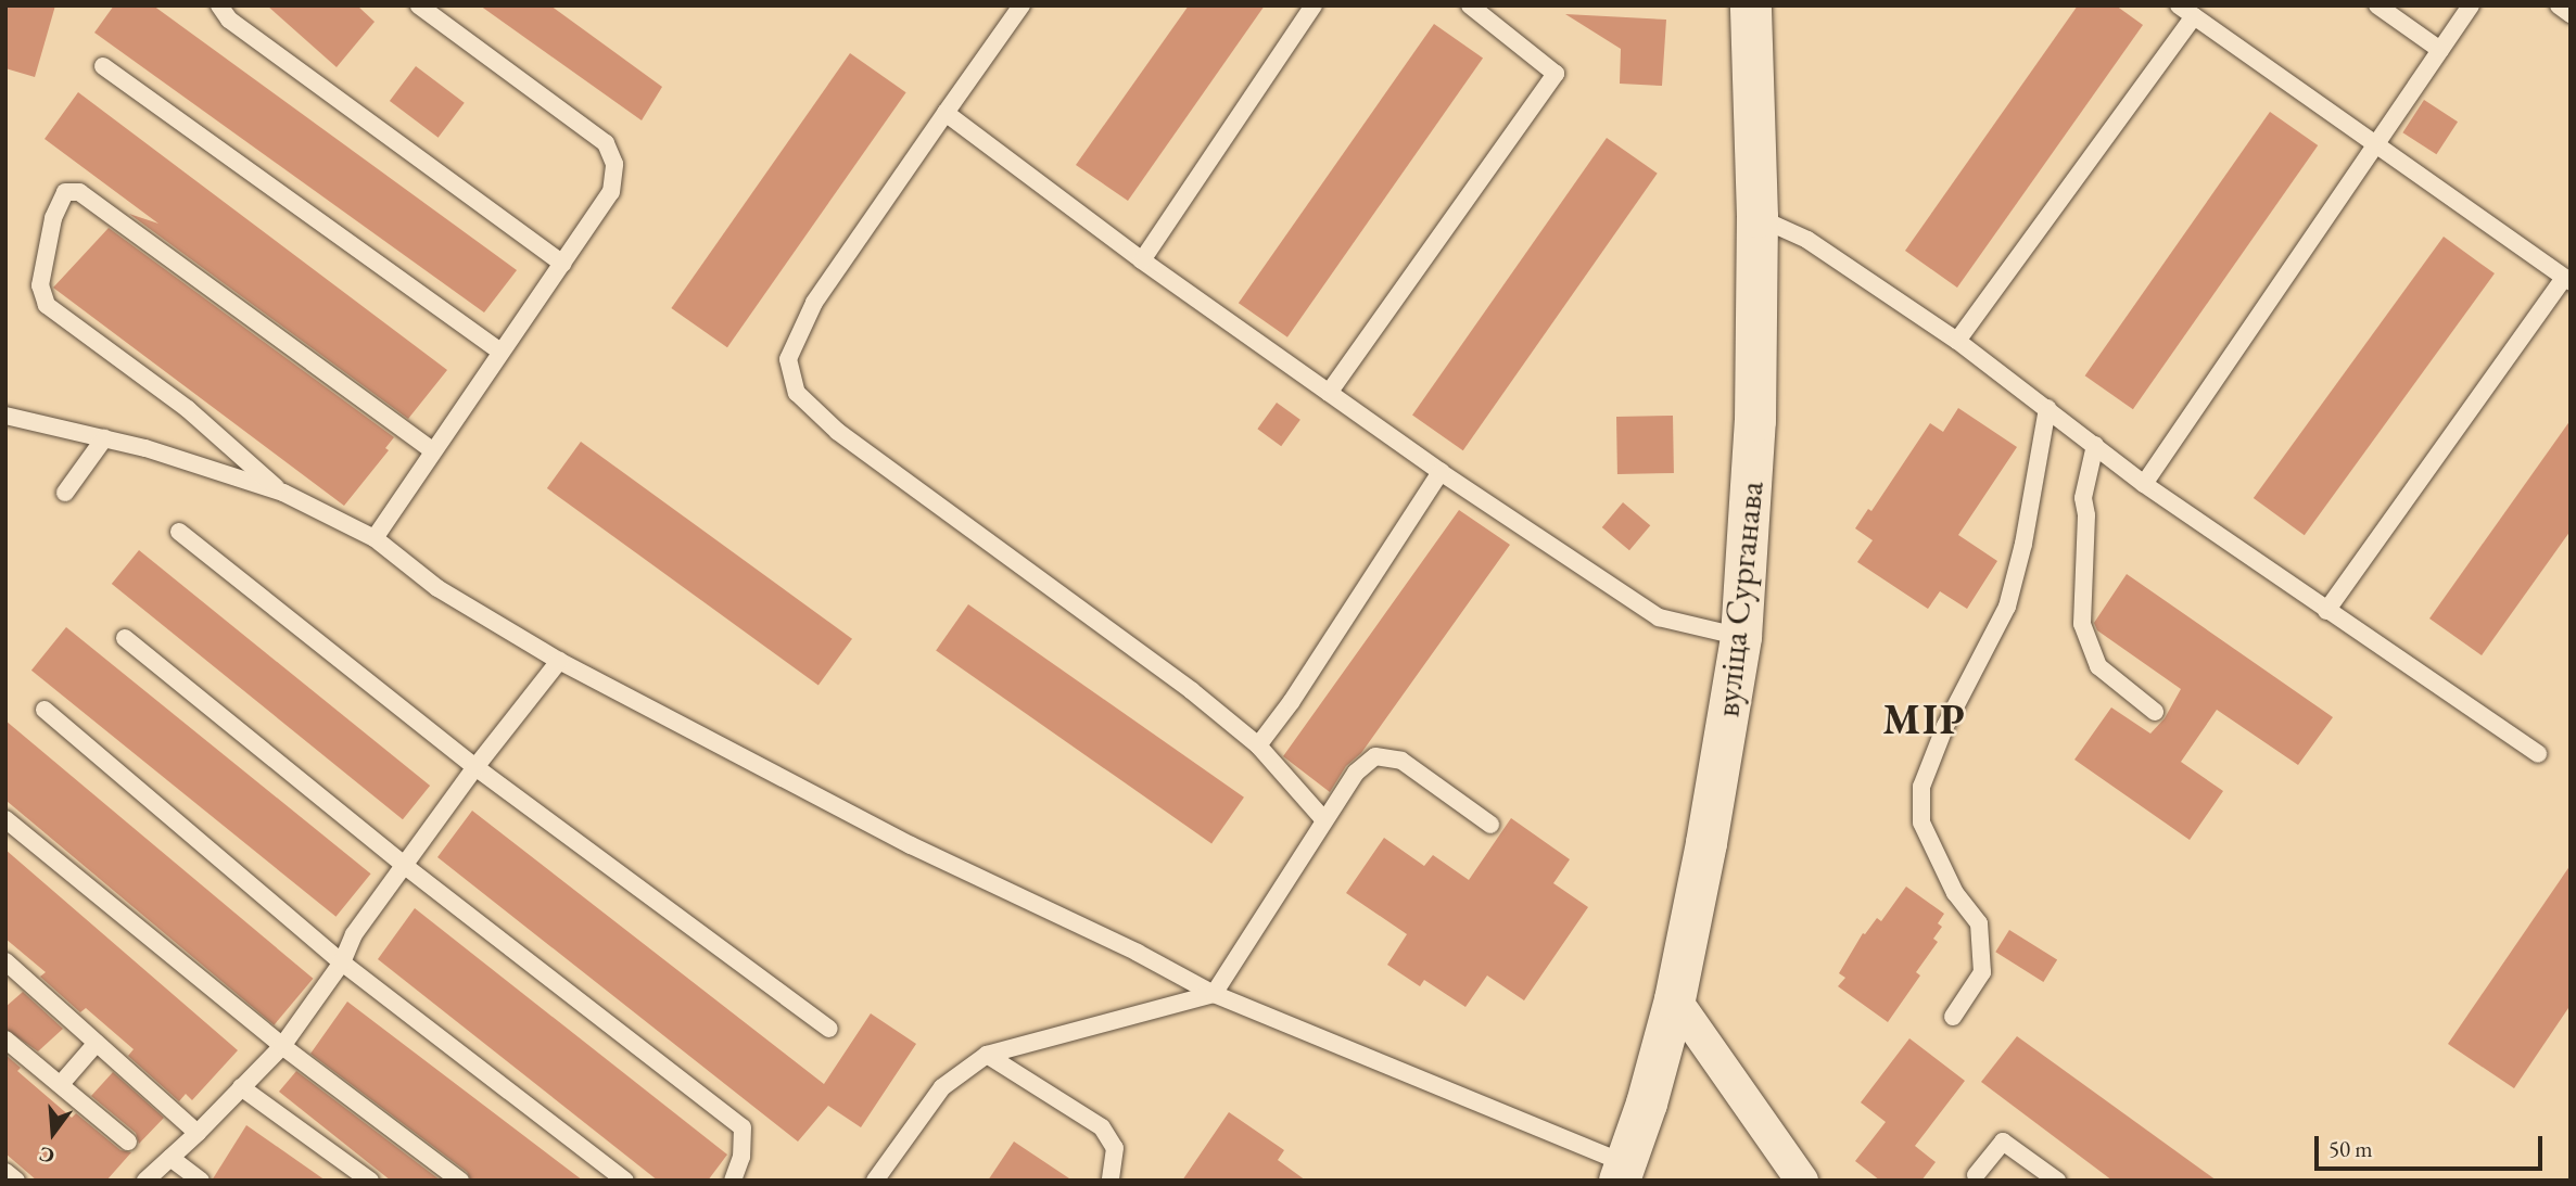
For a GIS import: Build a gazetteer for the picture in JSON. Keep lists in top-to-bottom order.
{
  "streets": {
    "main road": ["вуліца Сурганава"]
  },
  "districts": ["МІР"],
  "scale_bar": "50 m",
  "north": "bottom"
}
